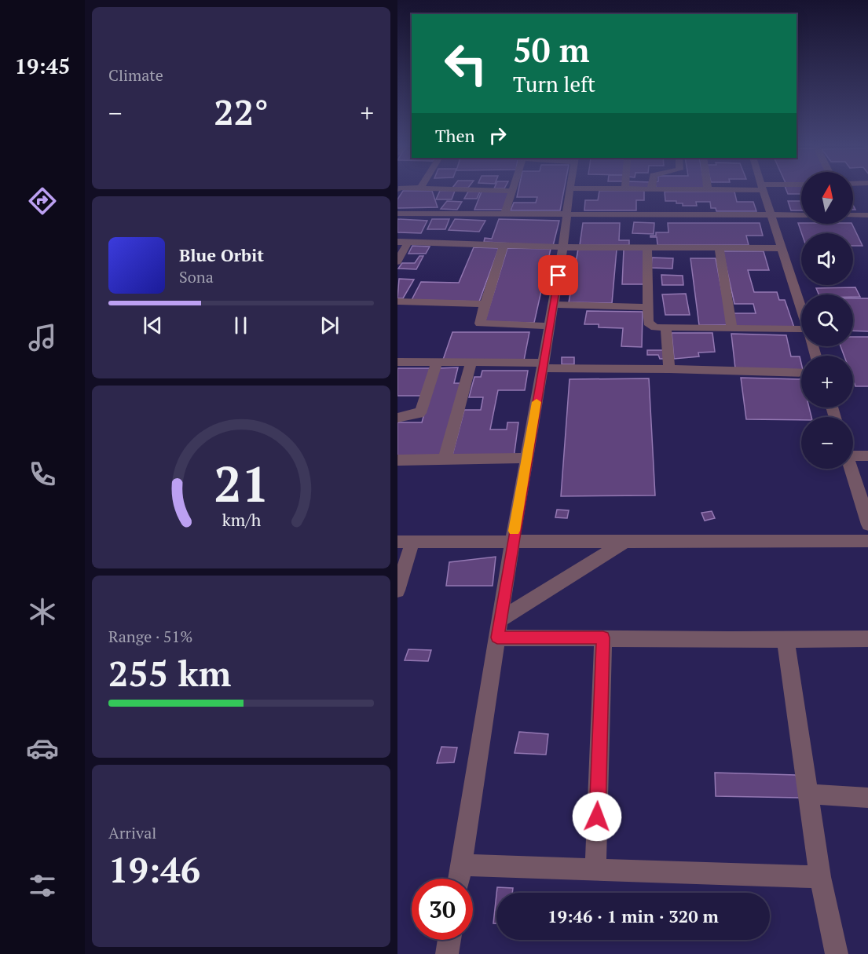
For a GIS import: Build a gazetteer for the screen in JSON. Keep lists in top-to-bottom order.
{
  "north": "top",
  "page": {
    "tabs": "19:45",
    "tile": [
      "Climate",
      ["Range · 51%", "255 km"],
      ["Arrival", "19:46"]
    ],
    "turn": ["50 m", "Turn left"],
    "heat": ["−", "22°", "+"],
    "then": "Then",
    "map_buttons": ["+", "−"],
    "song": ["Blue Orbit", "Sona"],
    "limit": "30",
    "trip": "19:46 · 1 min · 320 m",
    "gauge": ["21", "km/h"]
  }
}
